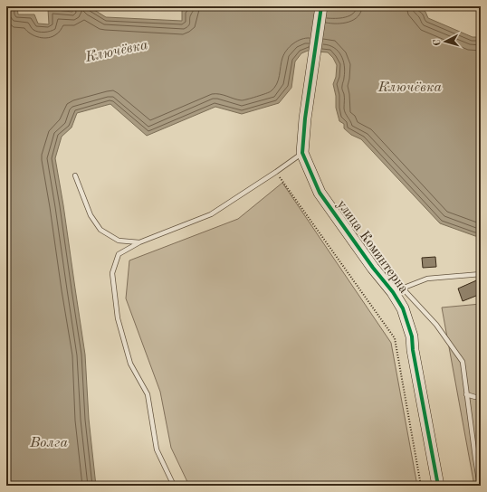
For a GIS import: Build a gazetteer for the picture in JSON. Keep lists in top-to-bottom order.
{
  "streets": {
    "street": ["улица Коминтерна"]
  },
  "water": ["Ключёвка", "Волга"],
  "north": "left"
}
